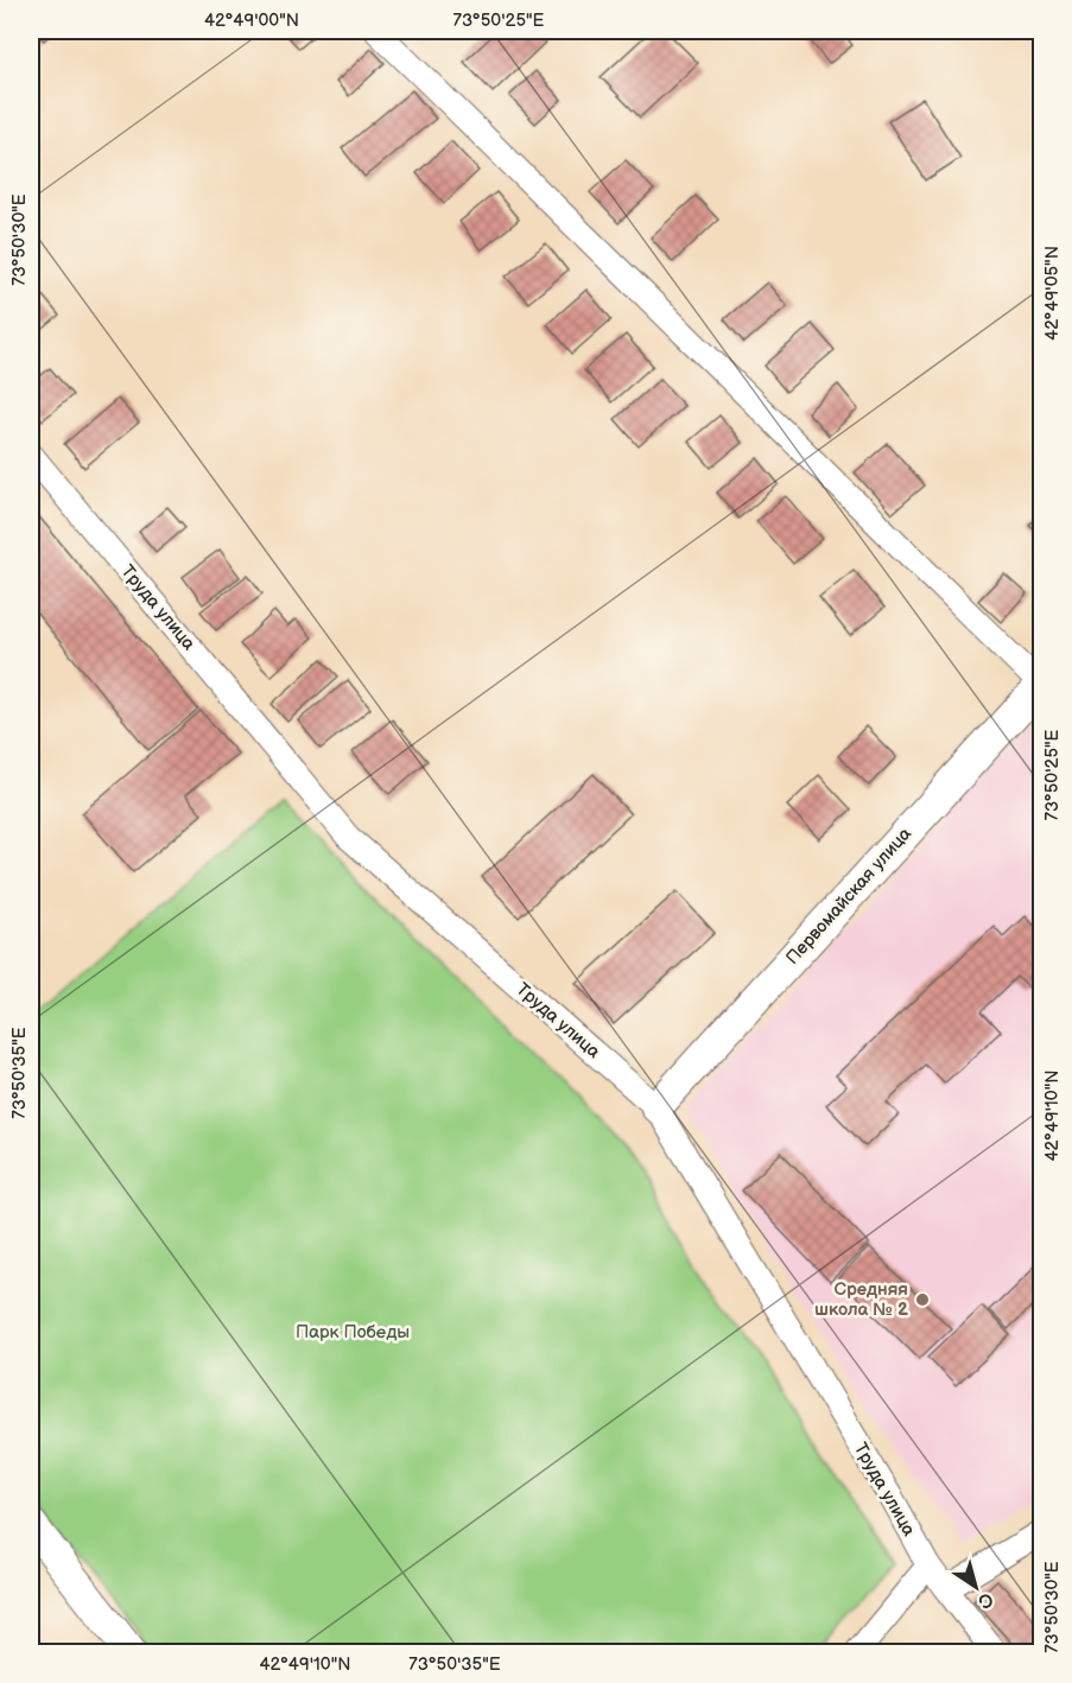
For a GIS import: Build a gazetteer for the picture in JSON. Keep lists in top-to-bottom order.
{
  "streets": {
    "street": ["Труда улица", "Первомайская улица"]
  },
  "crossings": [
    ["Труда улица", "Первомайская улица"]
  ],
  "parks": ["Парк Победы"],
  "places": ["Средняя школа № 2"],
  "north": "bottom right",
  "coordinates": [
    "42°49'00\"N",
    "73°50'25\"E",
    "73°50'30\"E",
    "42°49'05\"N",
    "73°50'35\"E",
    "42°49'10\"N"
  ]
}
